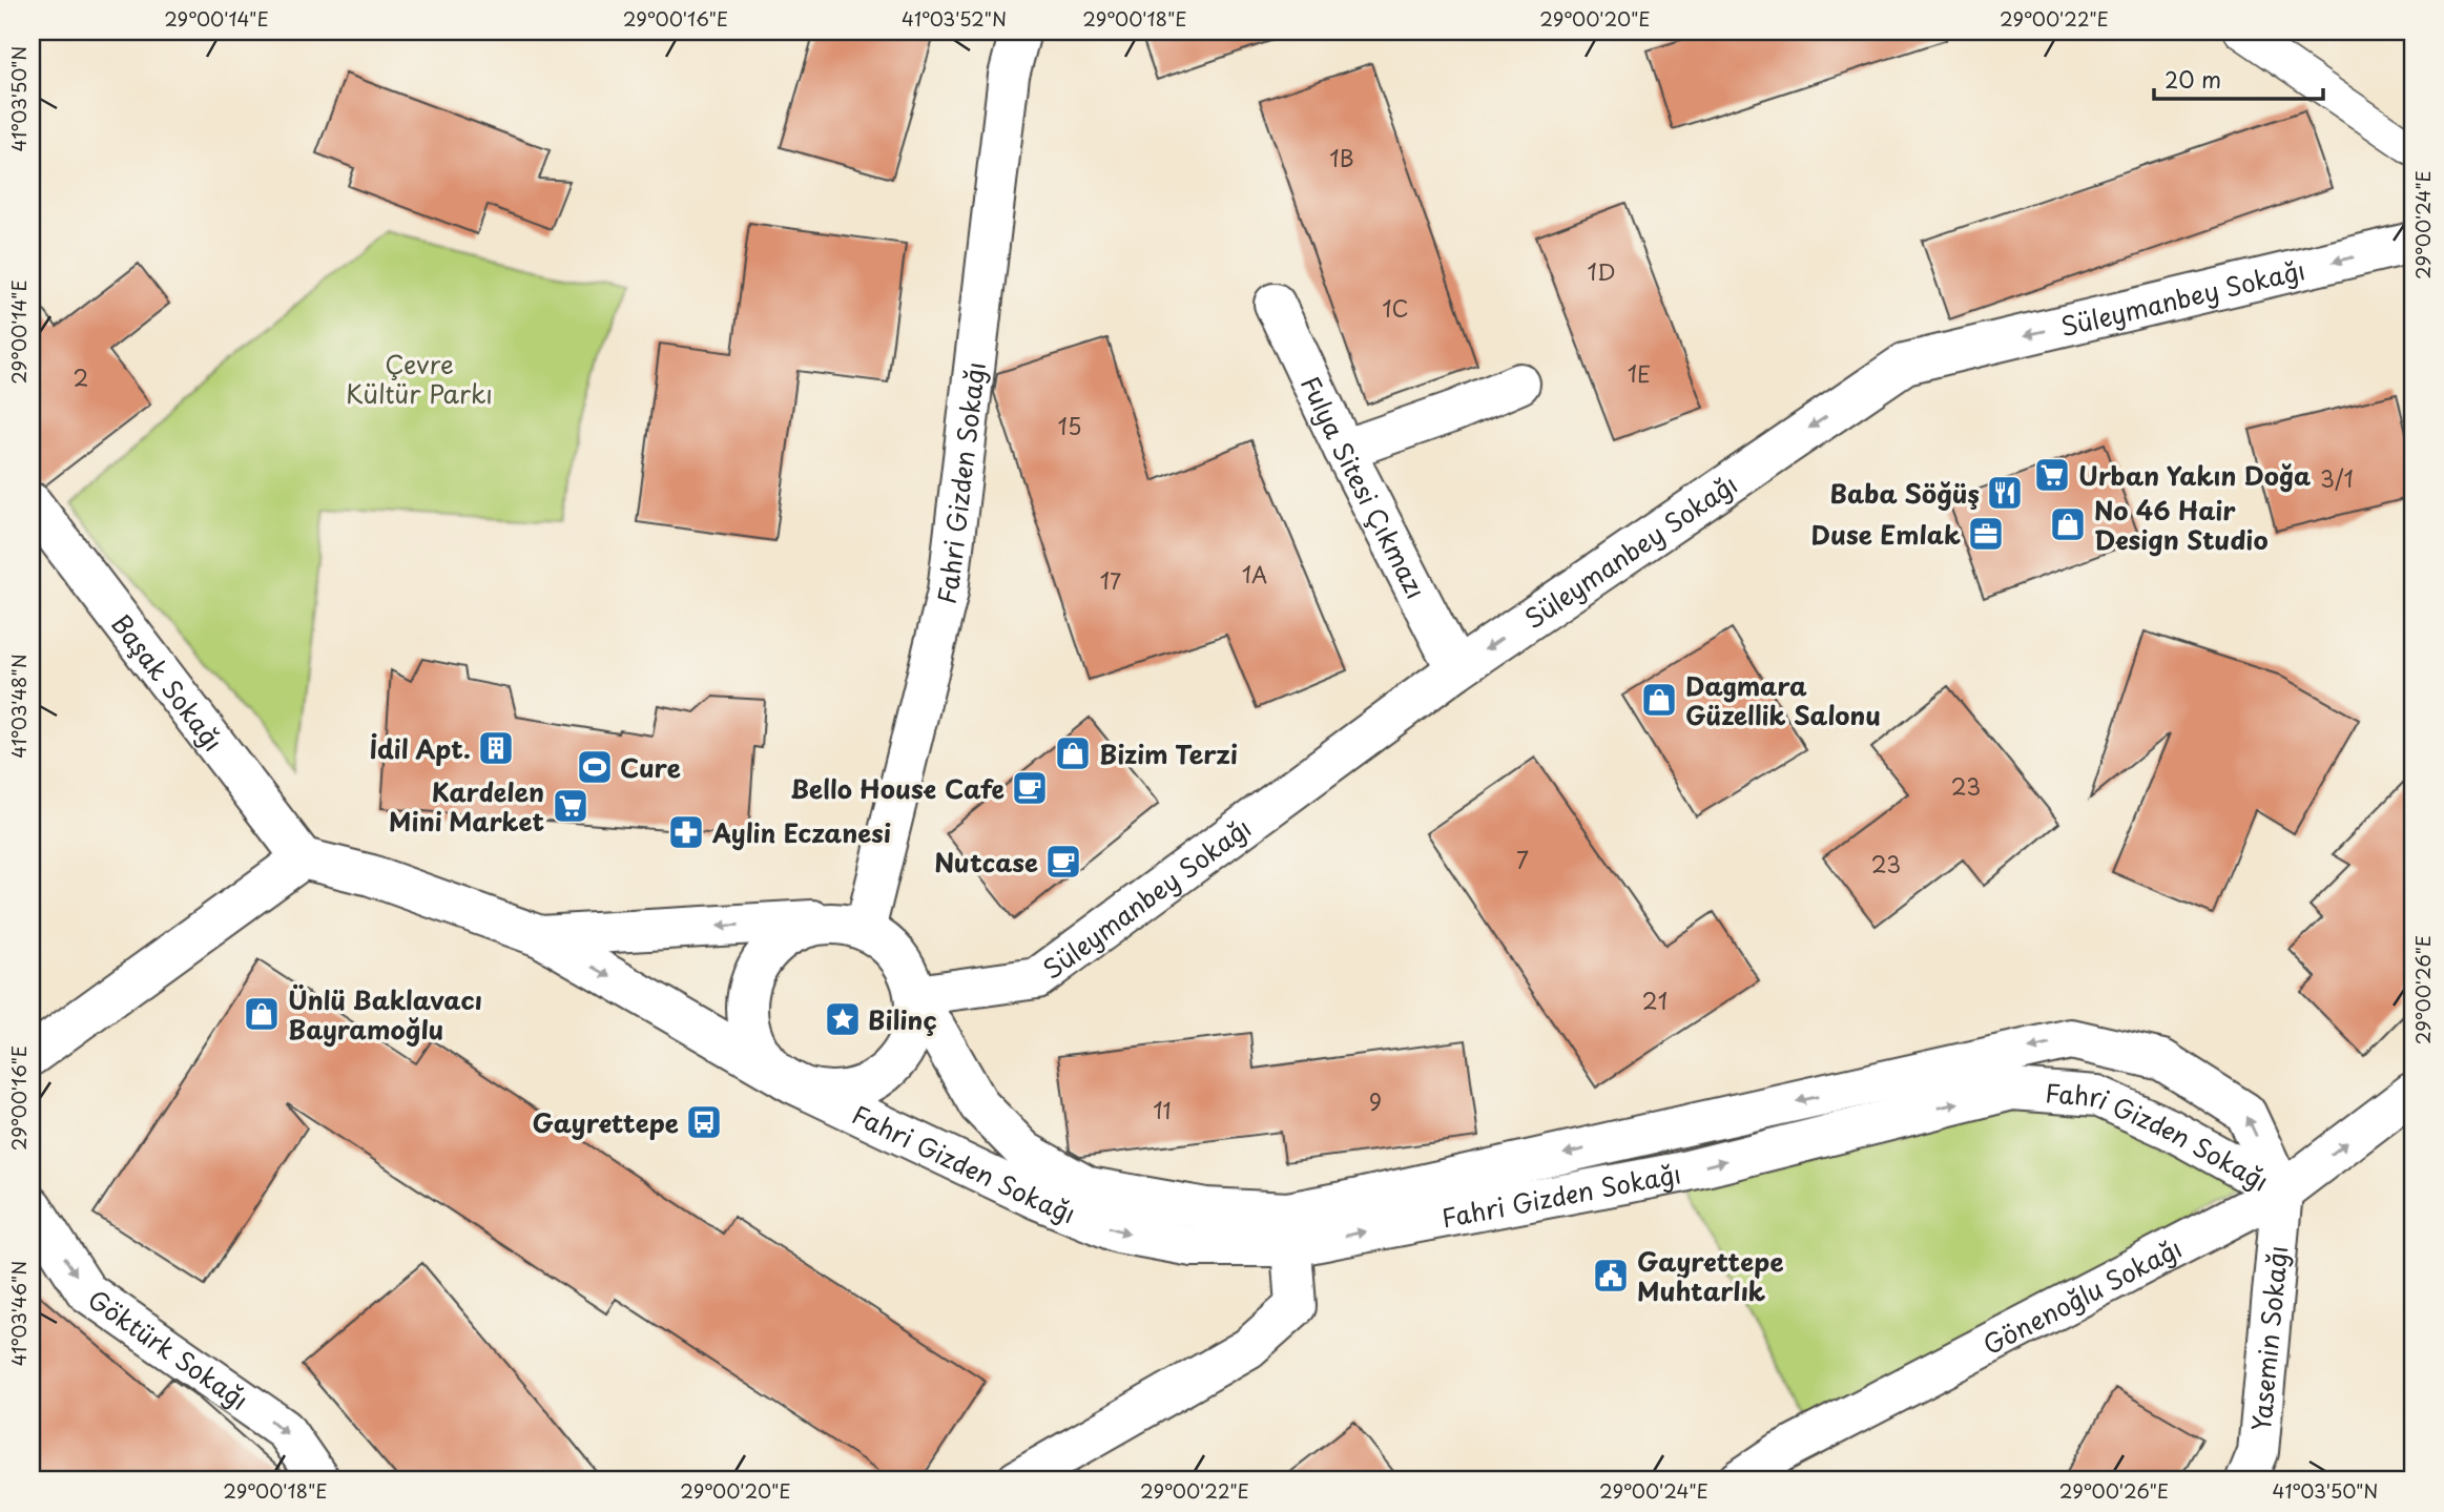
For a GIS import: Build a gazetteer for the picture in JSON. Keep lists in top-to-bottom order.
{
  "streets": {
    "street": [
      "Süleymanbey Sokağı",
      "Fahri Gizden Sokağı",
      "Fulya Sitesi Çıkmazı",
      "Başak Sokağı",
      "Gönenoğlu Sokağı",
      "Yasemin Sokağı",
      "Göktürk Sokağı"
    ]
  },
  "crossings": [
    ["Süleymanbey Sokağı", "Fahri Gizden Sokağı"],
    ["Süleymanbey Sokağı", "Fulya Sitesi Çıkmazı"],
    ["Fahri Gizden Sokağı", "Gönenoğlu Sokağı"],
    ["Fahri Gizden Sokağı", "Yasemin Sokağı"],
    ["Gönenoğlu Sokağı", "Yasemin Sokağı"]
  ],
  "one_way": ["Süleymanbey Sokağı", "Göktürk Sokağı"],
  "parks": ["Çevre Kültür Parkı"],
  "places": {
    "supermarket": ["Urban Yakın Doğa", "Kardelen Mini Market"],
    "restaurant": ["Baba Söğüş"],
    "shop": [
      "No 46 Hair Design Studio",
      "Dagmara Güzellik Salonu",
      "Bizim Terzi",
      "Ünlü Baklavacı Bayramoğlu"
    ],
    "office": ["Duse Emlak"],
    "building": ["İdil Apt."],
    "sports": ["Cure"],
    "cafe": ["Bello House Cafe", "Nutcase"],
    "pharmacy": ["Aylin Eczanesi"],
    "place": ["Bilinç"],
    "bus stop": ["Gayrettepe"],
    "public building": ["Gayrettepe Muhtarlık"]
  },
  "house_numbers": [
    "1B",
    "1D",
    "1C",
    "1E",
    "2",
    "15",
    "3/1",
    "1A",
    "17",
    "23",
    "7",
    "23",
    "21",
    "9",
    "11"
  ],
  "scale_bar": "20 m",
  "coordinates": [
    "29°00'14\"E",
    "29°00'16\"E",
    "41°03'52\"N",
    "29°00'18\"E",
    "29°00'20\"E",
    "29°00'22\"E",
    "41°03'50\"N",
    "29°00'24\"E",
    "41°03'48\"N",
    "29°00'26\"E",
    "41°03'46\"N"
  ]
}
